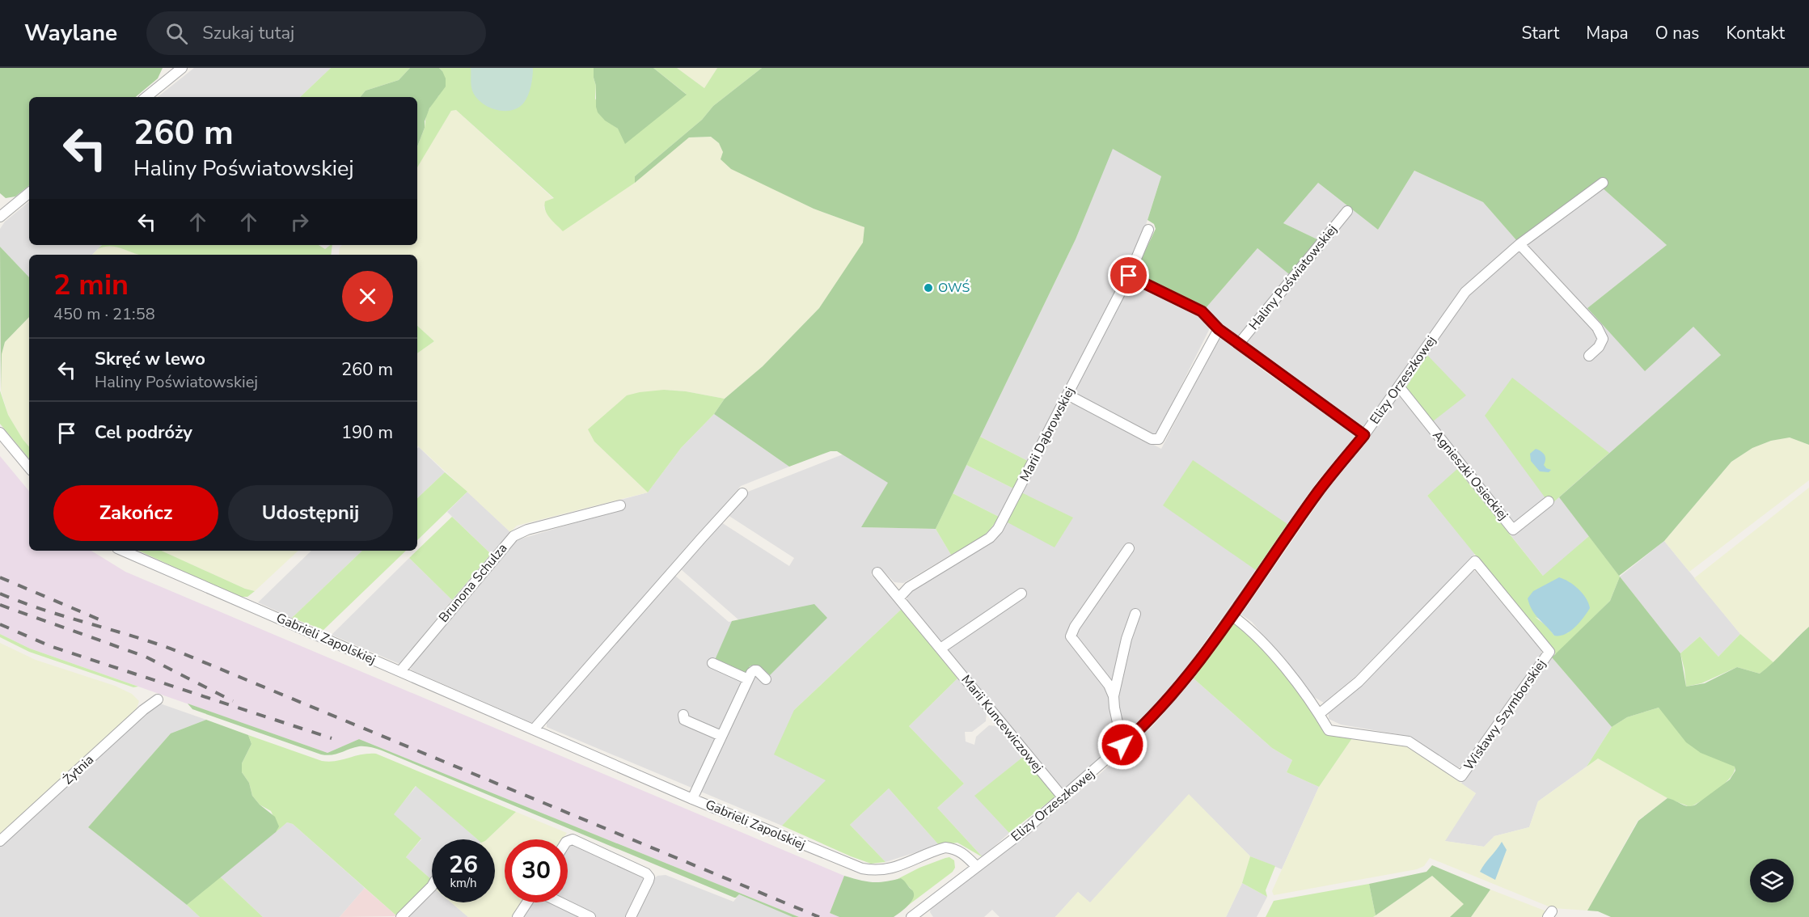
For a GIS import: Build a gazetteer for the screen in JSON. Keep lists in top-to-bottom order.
{
  "streets": {
    "street": [
      "Haliny Poświatowskiej",
      "Elizy Orzeszkowej",
      "Marii Dąbrowskiej",
      "Agnieszki Osieckiej",
      "Brunona Schulza",
      "Gabrieli Zapolskiej",
      "Wisławy Szymborskiej",
      "Marii Kuncewiczowej",
      "Żytnia"
    ]
  },
  "crossings": [
    ["Elizy Orzeszkowej", "Agnieszki Osieckiej"],
    ["Elizy Orzeszkowej", "Gabrieli Zapolskiej"],
    ["Elizy Orzeszkowej", "Wisławy Szymborskiej"],
    ["Elizy Orzeszkowej", "Marii Kuncewiczowej"],
    ["Marii Dąbrowskiej", "Marii Kuncewiczowej"],
    ["Brunona Schulza", "Gabrieli Zapolskiej"]
  ],
  "places": ["OWŚ"],
  "page": {
    "header": "Waylane",
    "search": "Szukaj tutaj",
    "nav": [
      "Start",
      "Mapa",
      "O nas",
      "Kontakt"
    ],
    "turn": ["260 m", "Haliny Poświatowskiej"],
    "heading": ["2 min", "450 m · 21:58"],
    "list": [
      {
        "name": "Skręć w lewo",
        "note": "Haliny Poświatowskiej",
        "value": "260 m"
      },
      {
        "name": "Cel podróży",
        "value": "190 m"
      }
    ],
    "buttons": ["Zakończ", "Udostępnij"],
    "speed": "26 km/h",
    "limit": "30"
  }
}
